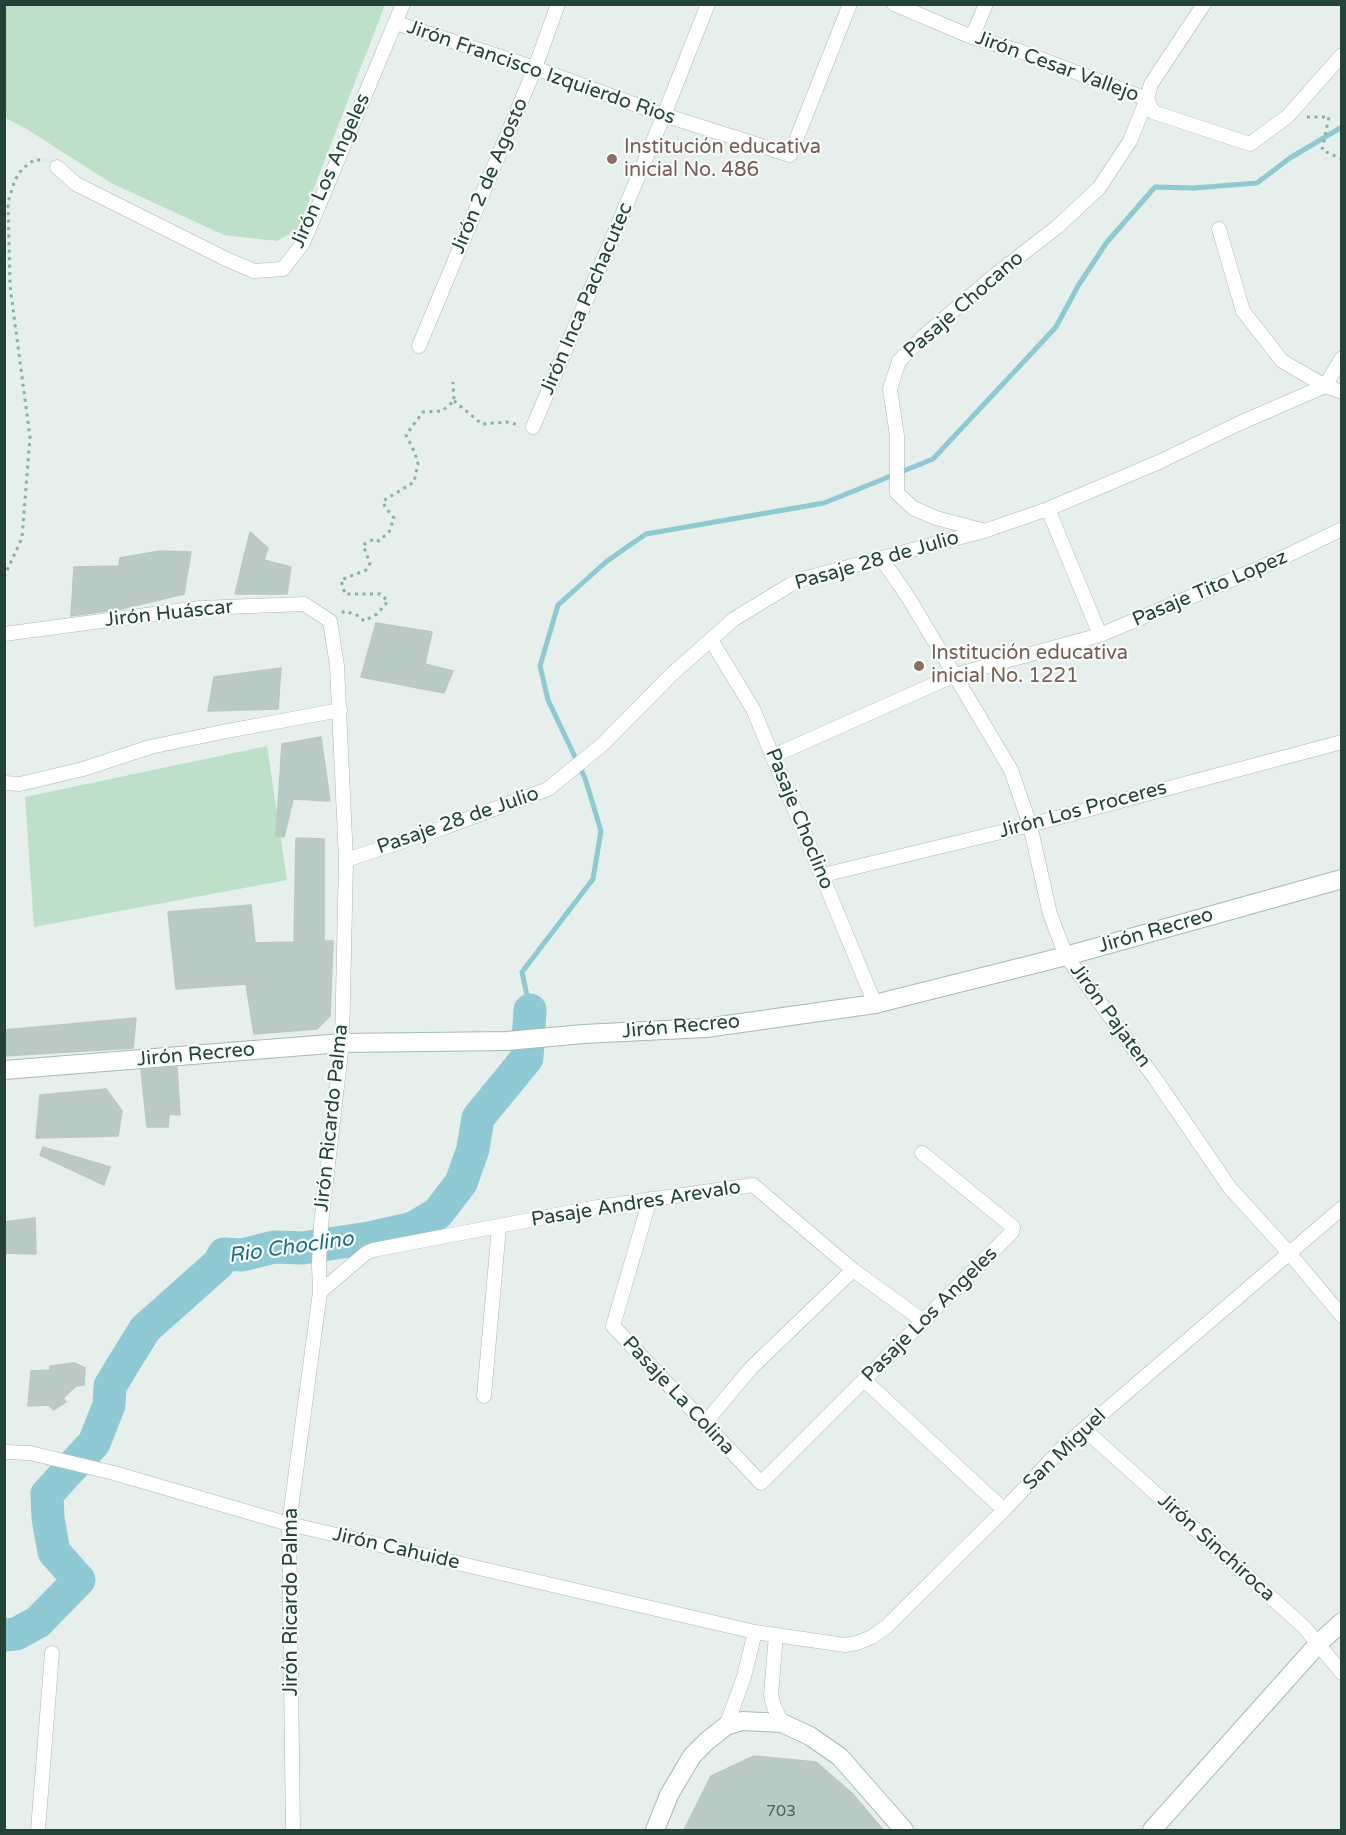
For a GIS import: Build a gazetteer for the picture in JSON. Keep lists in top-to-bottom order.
{
  "streets": {
    "main road": ["Jirón Recreo"],
    "street": [
      "Jirón Cesar Vallejo",
      "Jirón Francisco Izquierdo Rios",
      "Jirón Los Angeles",
      "Jirón 2 de Agosto",
      "Jirón Inca Pachacutec",
      "Pasaje Chocano",
      "Pasaje 28 de Julio",
      "Pasaje Tito Lopez",
      "Jirón Huáscar",
      "Jirón Los Proceres",
      "Pasaje Choclino",
      "Jirón Pajaten",
      "Jirón Ricardo Palma",
      "Pasaje Andres Arevalo",
      "Pasaje Los Angeles",
      "Pasaje La Colina",
      "San Miguel",
      "Jirón Sinchiroca",
      "Jirón Cahuide"
    ]
  },
  "crossings": [
    ["Jirón Cesar Vallejo", "Pasaje Chocano"],
    ["Jirón Francisco Izquierdo Rios", "Jirón Los Angeles"],
    ["Jirón Francisco Izquierdo Rios", "Jirón 2 de Agosto"],
    ["Jirón Francisco Izquierdo Rios", "Jirón Inca Pachacutec"],
    ["Pasaje Chocano", "Pasaje 28 de Julio"],
    ["Pasaje 28 de Julio", "Pasaje Choclino"],
    ["Pasaje 28 de Julio", "Jirón Pajaten"],
    ["Pasaje 28 de Julio", "Jirón Ricardo Palma"],
    ["Pasaje Tito Lopez", "Pasaje Choclino"],
    ["Pasaje Tito Lopez", "Jirón Pajaten"],
    ["Jirón Huáscar", "Jirón Ricardo Palma"],
    ["Jirón Los Proceres", "Pasaje Choclino"],
    ["Jirón Los Proceres", "Jirón Pajaten"],
    ["Pasaje Choclino", "Jirón Recreo"],
    ["Jirón Recreo", "Jirón Pajaten"],
    ["Jirón Recreo", "Jirón Ricardo Palma"],
    ["Jirón Pajaten", "San Miguel"],
    ["Jirón Ricardo Palma", "Pasaje Andres Arevalo"],
    ["Jirón Ricardo Palma", "Jirón Cahuide"],
    ["Pasaje Andres Arevalo", "Pasaje Los Angeles"],
    ["Pasaje Andres Arevalo", "Pasaje La Colina"],
    ["Pasaje Los Angeles", "Pasaje La Colina"],
    ["San Miguel", "Jirón Sinchiroca"],
    ["San Miguel", "Jirón Cahuide"]
  ],
  "water": ["Rio Choclino"],
  "places": ["Institución educativa inicial No. 486", "Institución educativa inicial No. 1221"],
  "house_numbers": ["703"]
}
